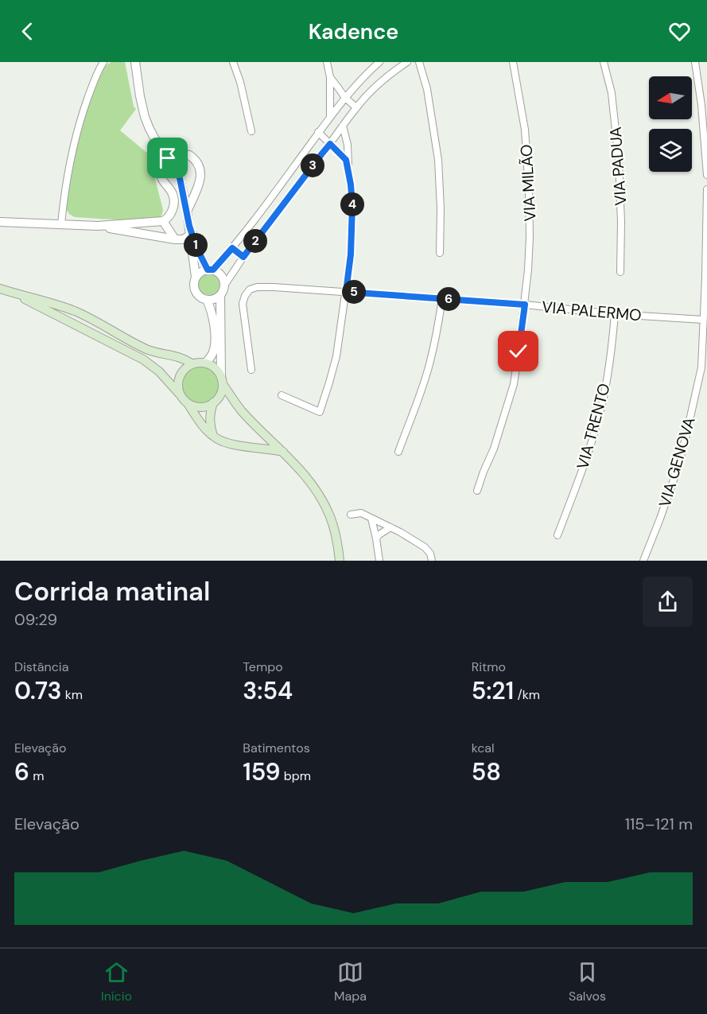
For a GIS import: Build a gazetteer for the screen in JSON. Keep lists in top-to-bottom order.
{
  "streets": {
    "street": [
      "VIA PADUA",
      "VIA MILÃO",
      "VIA PALERMO",
      "VIA TRENTO",
      "VIA GENOVA"
    ]
  },
  "crossings": [
    ["VIA MILÃO", "VIA PALERMO"],
    ["VIA PALERMO", "VIA TRENTO"],
    ["VIA PALERMO", "VIA GENOVA"]
  ],
  "north": "left",
  "page": {
    "header": "Kadence",
    "pins": [
      "3",
      "4",
      "2",
      "1",
      "5",
      "6"
    ],
    "heading": ["Corrida matinal", "09:29"],
    "stats": [
      ["Distância", "0.73 km"],
      ["Tempo", "3:54"],
      ["Ritmo", "5:21 /km"],
      ["Elevação", "6 m"],
      ["Batimentos", "159 bpm"],
      ["kcal", "58"]
    ],
    "chart": ["Elevação", "115–121 m"],
    "tabs": ["Início", "Mapa", "Salvos"]
  }
}
